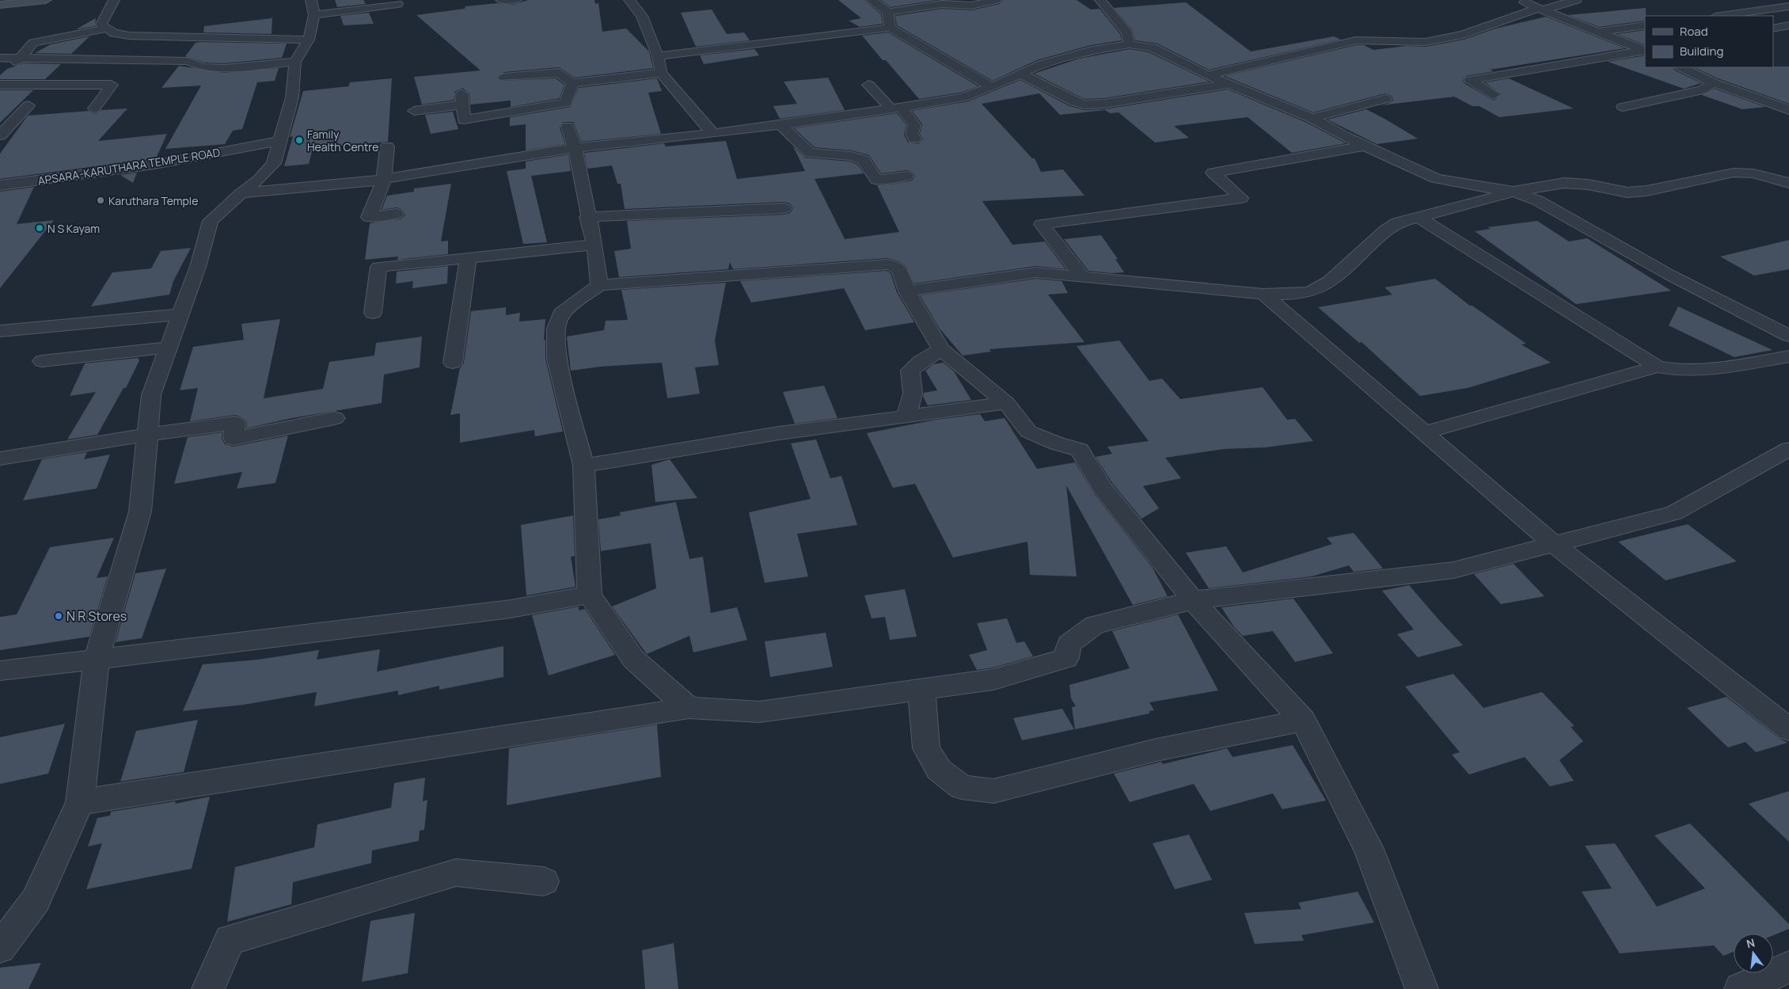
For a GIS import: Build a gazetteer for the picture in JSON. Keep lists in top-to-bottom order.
{
  "streets": {
    "street": ["APSARA-KARUTHARA TEMPLE ROAD"]
  },
  "places": [
    "Family Health Centre",
    "Karuthara Temple",
    "N S Kayam",
    "N R Stores"
  ],
  "legend": ["Road", "Building"],
  "north": "top"
}
